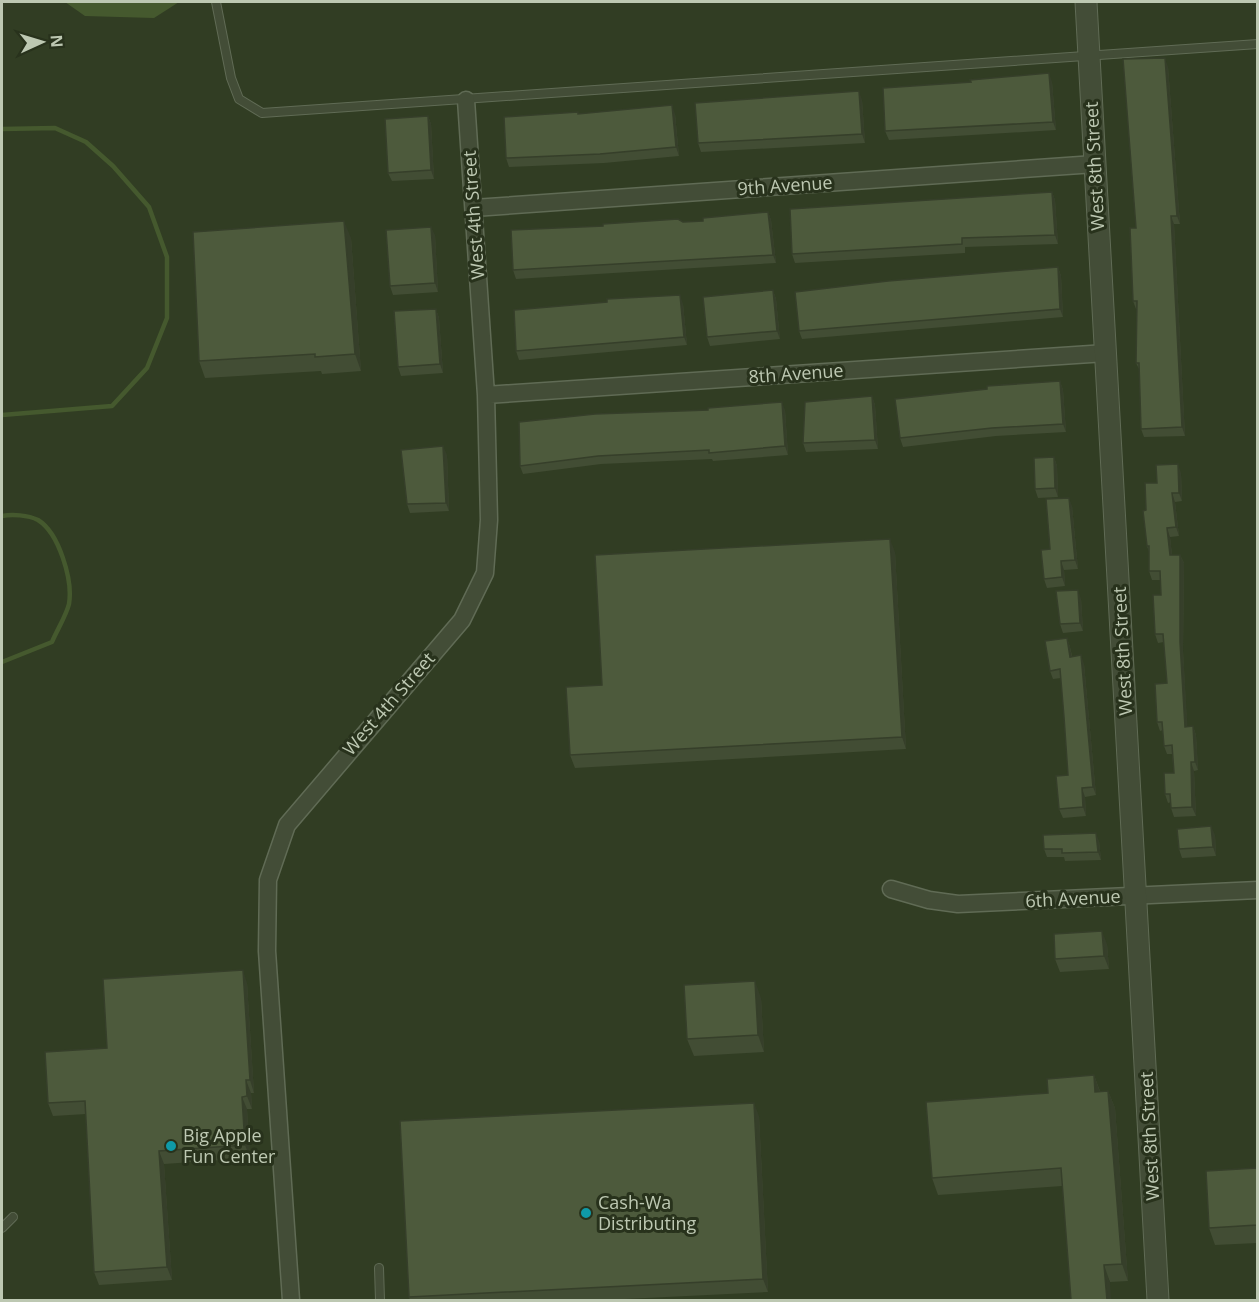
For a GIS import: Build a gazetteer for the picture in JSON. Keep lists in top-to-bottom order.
{
  "streets": {
    "street": [
      "West 8th Street",
      "9th Avenue",
      "West 4th Street",
      "8th Avenue",
      "6th Avenue"
    ]
  },
  "crossings": [
    ["West 8th Street", "9th Avenue"],
    ["West 8th Street", "8th Avenue"],
    ["West 8th Street", "6th Avenue"],
    ["9th Avenue", "West 4th Street"],
    ["West 4th Street", "8th Avenue"]
  ],
  "places": ["Big Apple Fun Center", "Cash-Wa Distributing"],
  "north": "right"
}
